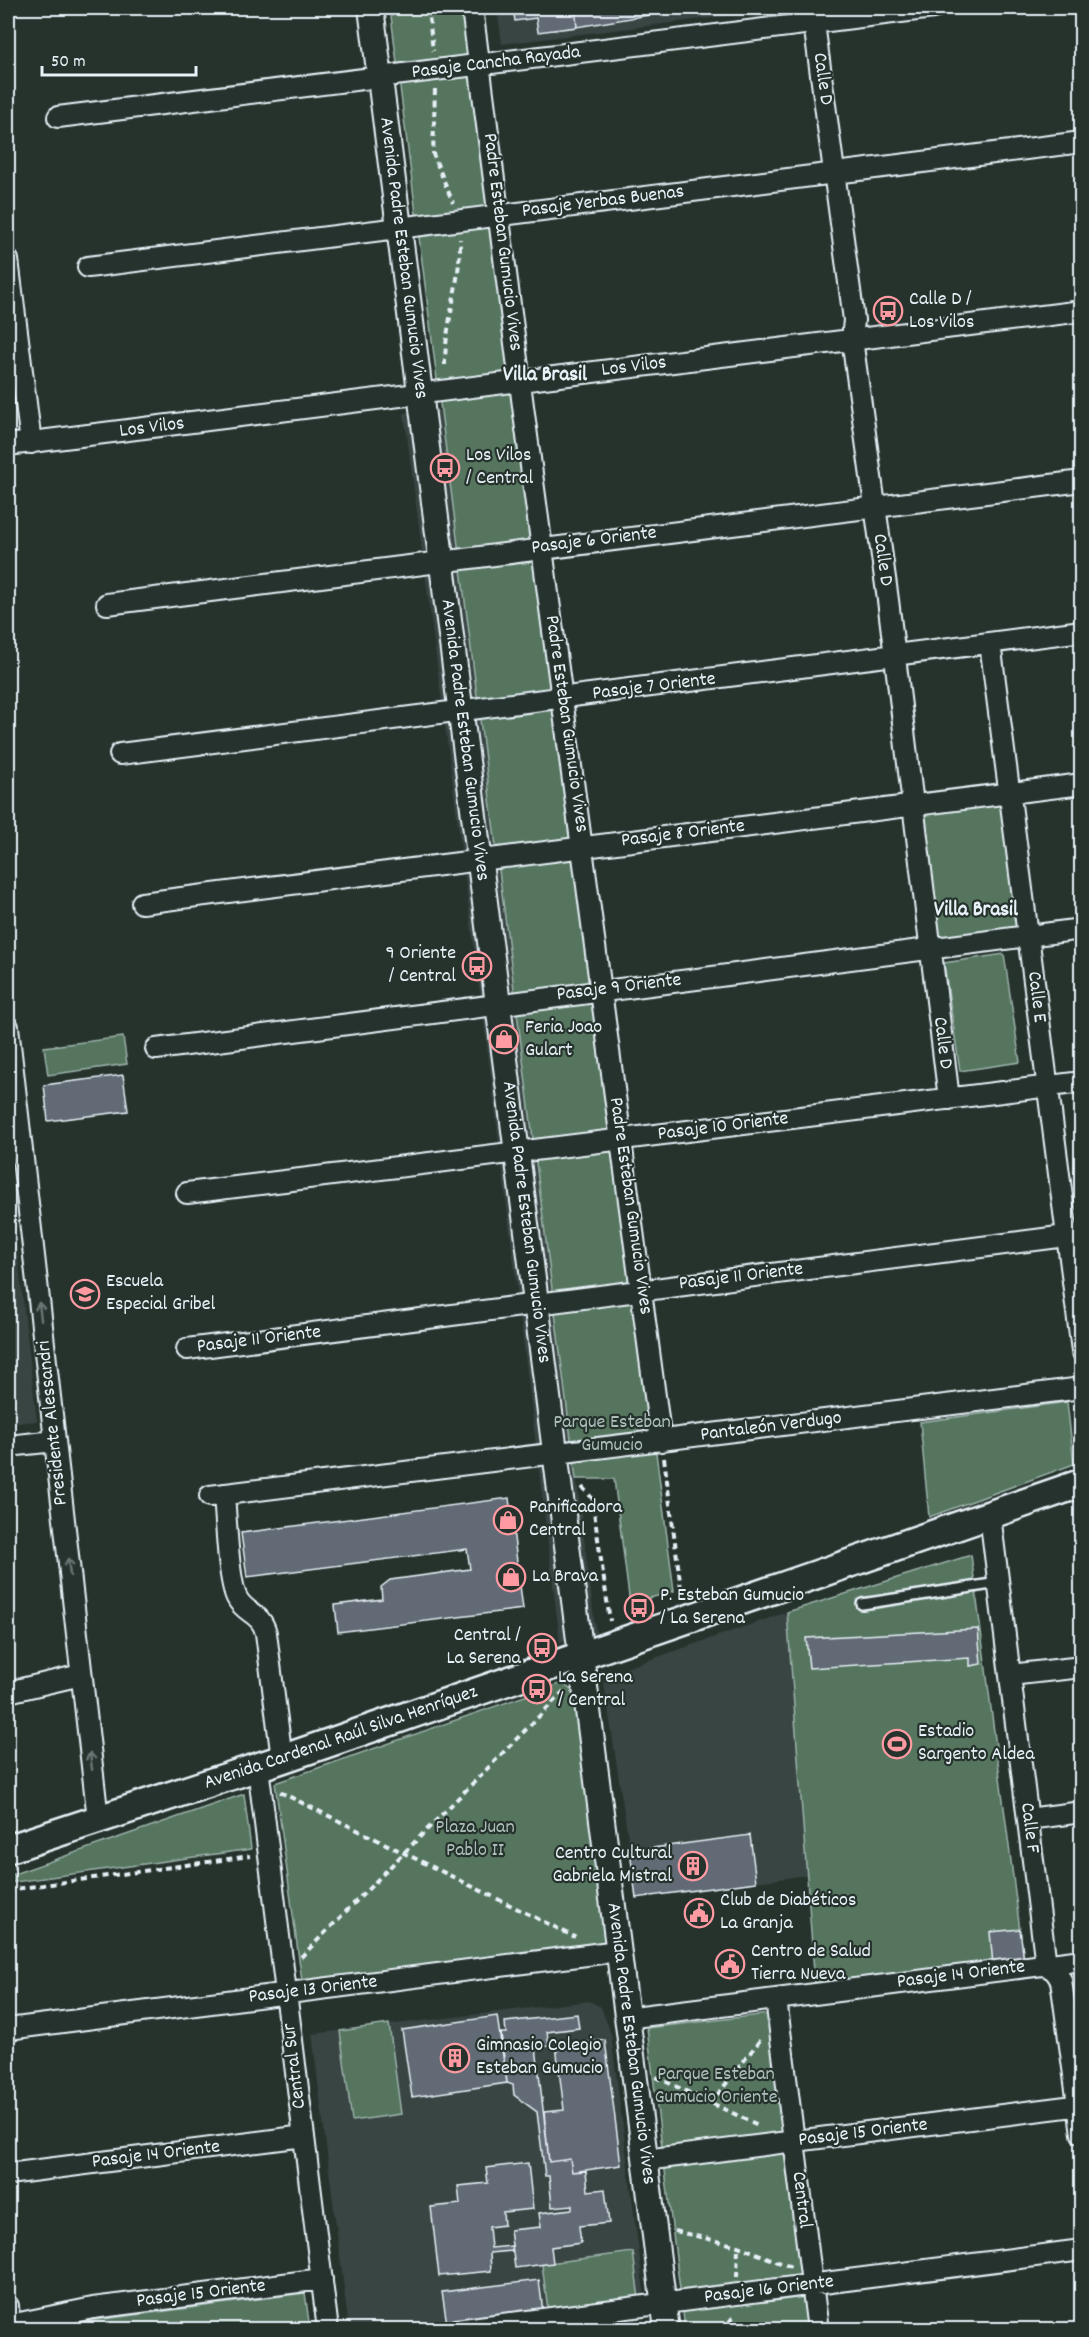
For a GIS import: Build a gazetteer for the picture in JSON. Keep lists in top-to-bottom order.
{
  "streets": {
    "main road": ["Avenida Cardenal Raúl Silva Henríquez"],
    "street": [
      "Pasaje Cancha Rayada",
      "Calle D",
      "Pasaje Yerbas Buenas",
      "Padre Esteban Gumucio Vives",
      "Avenida Padre Esteban Gumucio Vives",
      "Los Vilos",
      "Pasaje 6 Oriente",
      "Pasaje 7 Oriente",
      "Pasaje 8 Oriente",
      "Pasaje 9 Oriente",
      "Calle E",
      "Pasaje 10 Oriente",
      "Pasaje 11 Oriente",
      "Presidente Alessandri",
      "Pantaleón Verdugo",
      "Calle F",
      "Pasaje 14 Oriente",
      "Pasaje 13 Oriente",
      "Central Sur",
      "Pasaje 15 Oriente",
      "Central",
      "Pasaje 16 Oriente"
    ]
  },
  "crossings": [
    ["Pasaje Cancha Rayada", "Calle D"],
    ["Pasaje Cancha Rayada", "Padre Esteban Gumucio Vives"],
    ["Pasaje Cancha Rayada", "Avenida Padre Esteban Gumucio Vives"],
    ["Calle D", "Pasaje Yerbas Buenas"],
    ["Calle D", "Los Vilos"],
    ["Calle D", "Pasaje 6 Oriente"],
    ["Calle D", "Pasaje 7 Oriente"],
    ["Calle D", "Pasaje 8 Oriente"],
    ["Calle D", "Pasaje 9 Oriente"],
    ["Calle D", "Pasaje 10 Oriente"],
    ["Pasaje Yerbas Buenas", "Padre Esteban Gumucio Vives"],
    ["Pasaje Yerbas Buenas", "Avenida Padre Esteban Gumucio Vives"],
    ["Padre Esteban Gumucio Vives", "Los Vilos"],
    ["Padre Esteban Gumucio Vives", "Pasaje 6 Oriente"],
    ["Padre Esteban Gumucio Vives", "Pasaje 7 Oriente"],
    ["Padre Esteban Gumucio Vives", "Pasaje 8 Oriente"],
    ["Padre Esteban Gumucio Vives", "Pasaje 9 Oriente"],
    ["Padre Esteban Gumucio Vives", "Pasaje 10 Oriente"],
    ["Padre Esteban Gumucio Vives", "Pasaje 11 Oriente"],
    ["Padre Esteban Gumucio Vives", "Pantaleón Verdugo"],
    ["Avenida Padre Esteban Gumucio Vives", "Los Vilos"],
    ["Avenida Padre Esteban Gumucio Vives", "Pasaje 6 Oriente"],
    ["Avenida Padre Esteban Gumucio Vives", "Pasaje 7 Oriente"],
    ["Avenida Padre Esteban Gumucio Vives", "Pasaje 8 Oriente"],
    ["Avenida Padre Esteban Gumucio Vives", "Pasaje 9 Oriente"],
    ["Avenida Padre Esteban Gumucio Vives", "Pasaje 10 Oriente"],
    ["Avenida Padre Esteban Gumucio Vives", "Pasaje 11 Oriente"],
    ["Avenida Padre Esteban Gumucio Vives", "Pantaleón Verdugo"],
    ["Avenida Padre Esteban Gumucio Vives", "Avenida Cardenal Raúl Silva Henríquez"],
    ["Avenida Padre Esteban Gumucio Vives", "Pasaje 14 Oriente"],
    ["Avenida Padre Esteban Gumucio Vives", "Pasaje 13 Oriente"],
    ["Avenida Padre Esteban Gumucio Vives", "Pasaje 15 Oriente"],
    ["Avenida Padre Esteban Gumucio Vives", "Pasaje 16 Oriente"],
    ["Pasaje 7 Oriente", "Calle E"],
    ["Pasaje 8 Oriente", "Calle E"],
    ["Pasaje 9 Oriente", "Calle E"],
    ["Calle E", "Pasaje 10 Oriente"],
    ["Calle E", "Pasaje 11 Oriente"],
    ["Presidente Alessandri", "Avenida Cardenal Raúl Silva Henríquez"],
    ["Pantaleón Verdugo", "Central Sur"],
    ["Avenida Cardenal Raúl Silva Henríquez", "Calle F"],
    ["Avenida Cardenal Raúl Silva Henríquez", "Central Sur"],
    ["Calle F", "Pasaje 14 Oriente"],
    ["Calle F", "Pasaje 15 Oriente"],
    ["Pasaje 14 Oriente", "Central Sur"],
    ["Pasaje 14 Oriente", "Central"],
    ["Pasaje 13 Oriente", "Central Sur"],
    ["Central Sur", "Pasaje 15 Oriente"],
    ["Pasaje 15 Oriente", "Central"],
    ["Central", "Pasaje 16 Oriente"]
  ],
  "one_way": ["Presidente Alessandri"],
  "districts": ["Villa Brasil", "Villa Brasil"],
  "parks": ["Parque Esteban Gumucio", "Plaza Juan Pablo II", "Parque Esteban Gumucio Oriente"],
  "places": {
    "bus stop": [
      "Calle D / Los Vilos",
      "Los Vilos / Central",
      "9 Oriente / Central",
      "P. Esteban Gumucio / La Serena",
      "Central / La Serena",
      "La Serena / Central"
    ],
    "shop": ["Feria Joao Gulart", "Panificadora Central", "La Brava"],
    "school or university": ["Escuela Especial Gribel"],
    "sports": ["Estadio Sargento Aldea"],
    "building": ["Centro Cultural Gabriela Mistral", "Gimnasio Colegio Esteban Gumucio"],
    "public building": ["Club de Diabéticos La Granja", "Centro de Salud Tierra Nueva"]
  },
  "scale_bar": "50 m"
}
